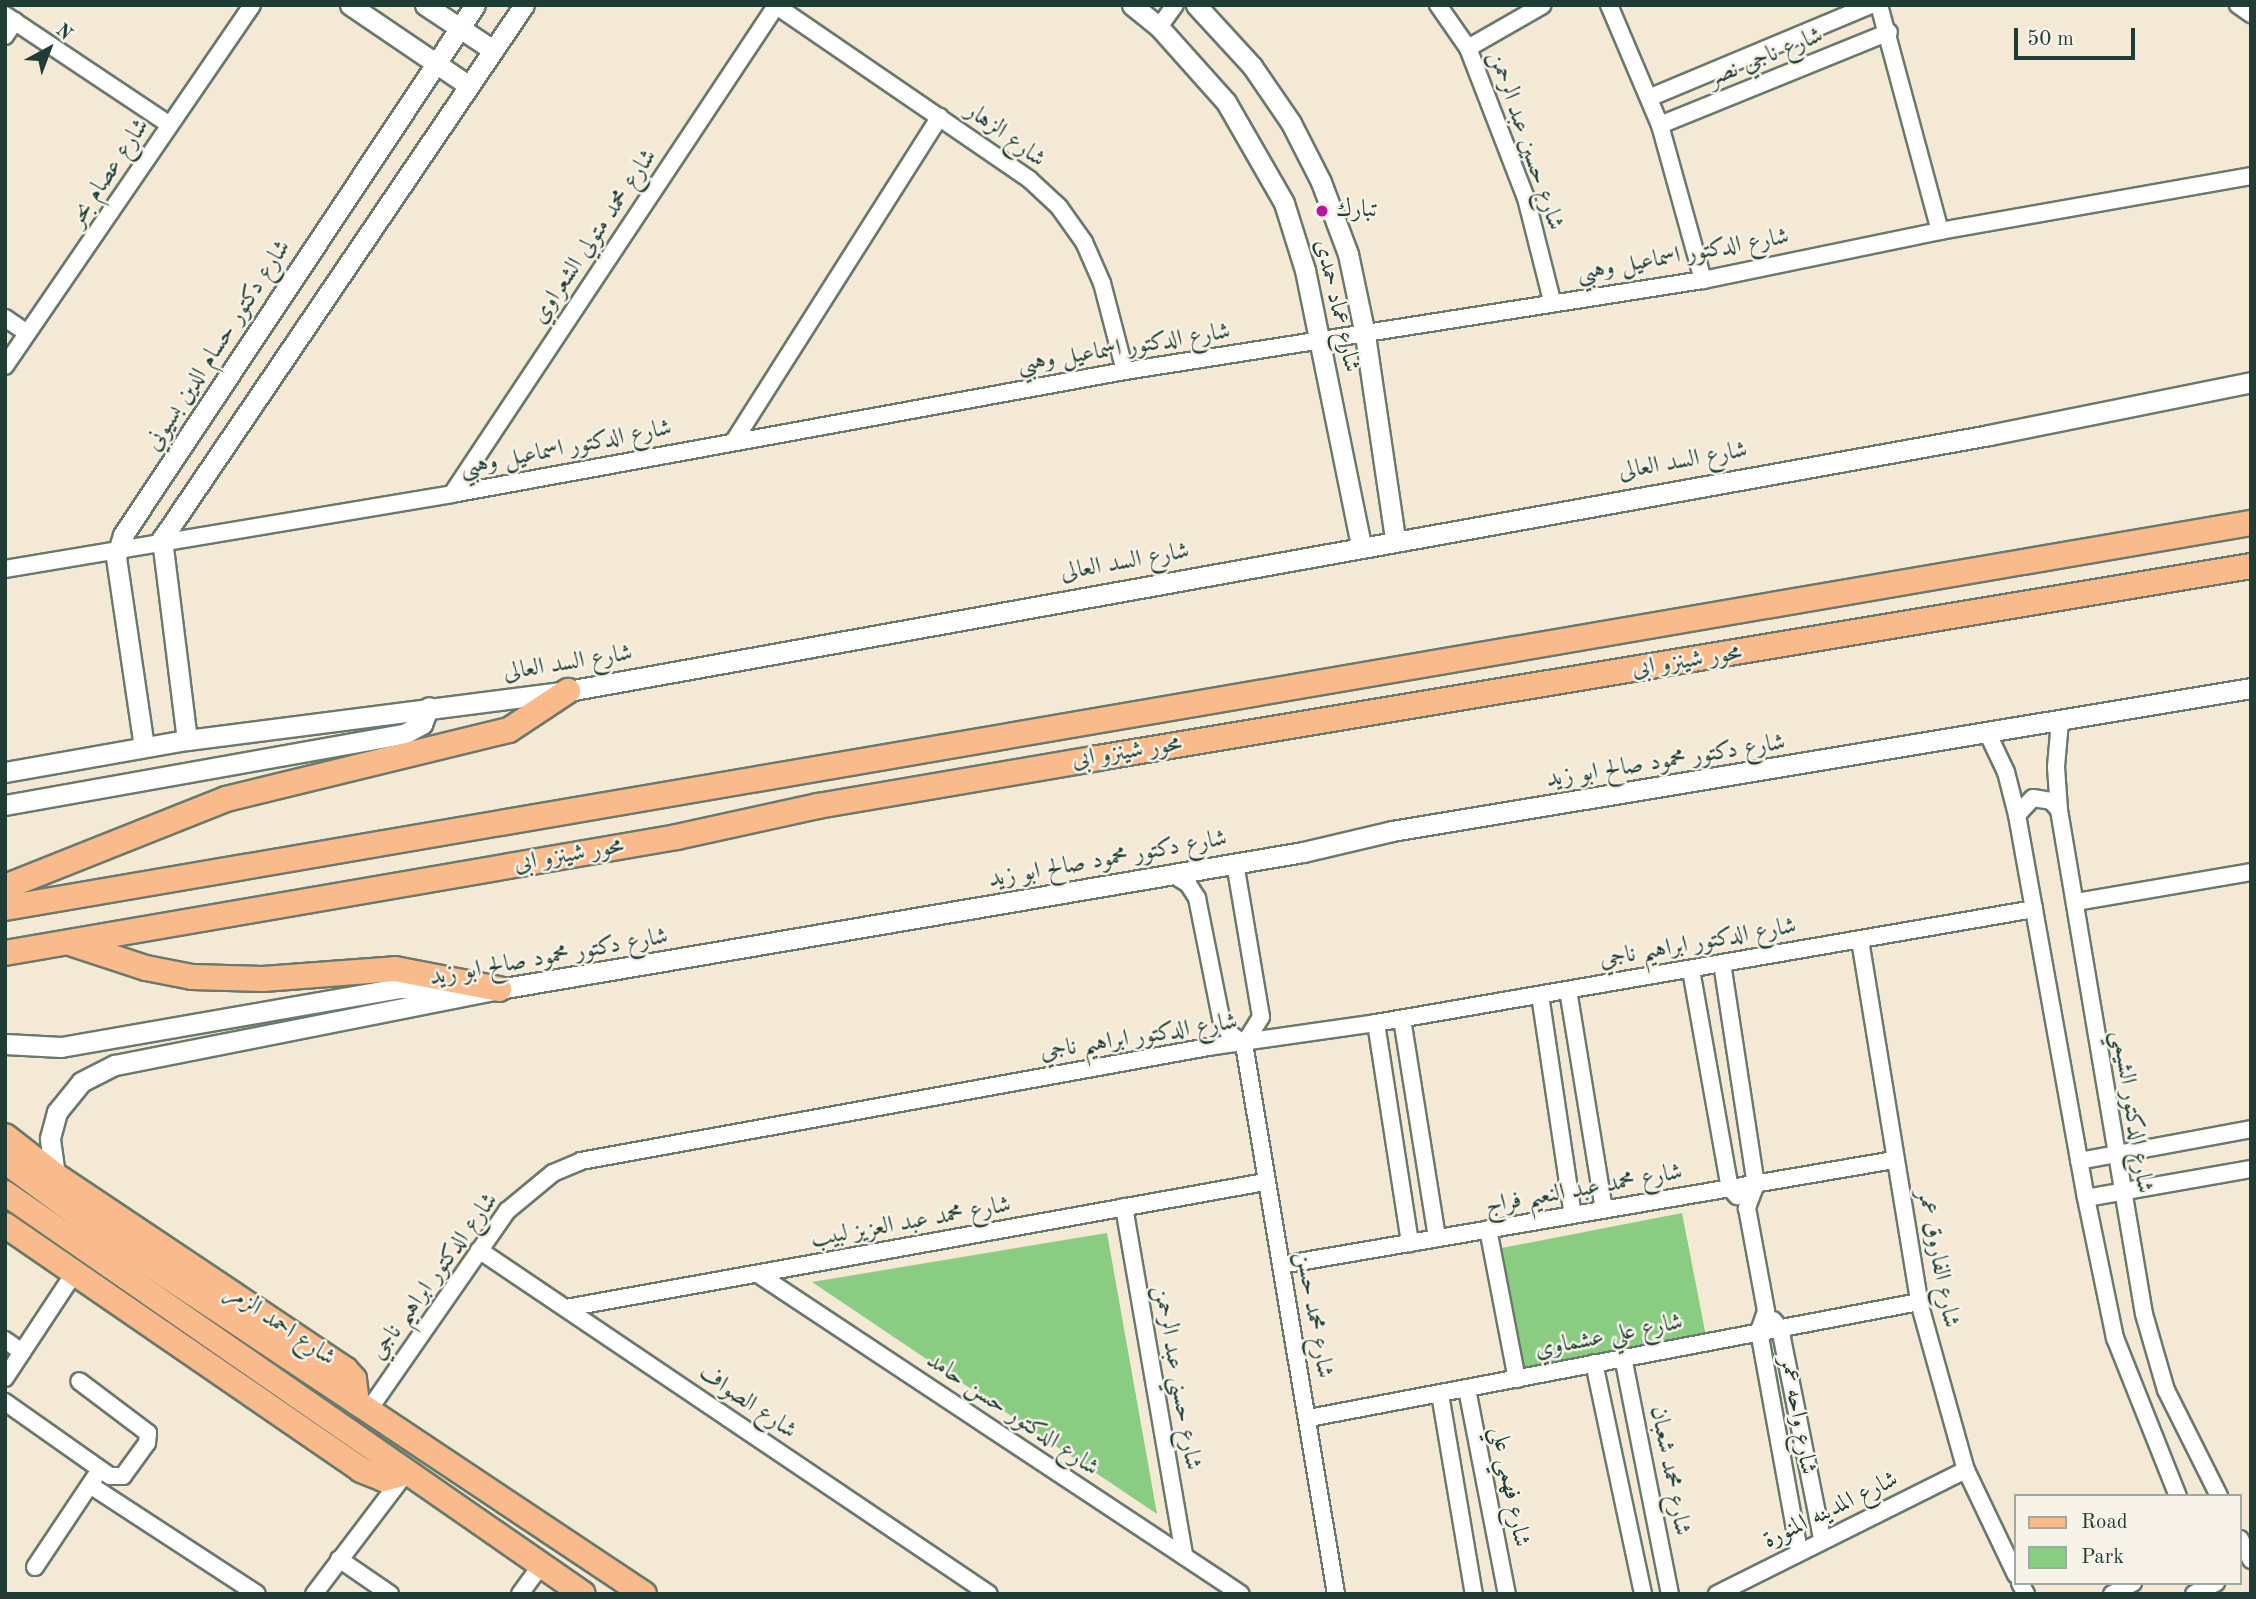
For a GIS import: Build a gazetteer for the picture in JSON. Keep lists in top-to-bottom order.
{
  "streets": {
    "main road": ["محور شينزو ابى", "شارع احمد الزمر"],
    "street": [
      "شارع ناجي نصر",
      "شارع الزهار",
      "شارع حسين عبد الرحمن",
      "شارع عصام بحر",
      "شارع محمد متولي الشعراوي",
      "شارع الدكتور اسماعيل وهبي",
      "شارع عماد حمدى",
      "شارع دكتور حسام الدين بسيوني",
      "شارع السد العالى",
      "شارع دكتور محمود صالح ابو زيد",
      "شارع الدكتور ابراهيم ناجي",
      "شارع الدكتور الشيمي",
      "شارع محمد عبد النعيم فراج",
      "شارع محمد عبد العزيز لبيب",
      "شارع الفاروق عمر",
      "شارع محمد حسن",
      "شارع علي عشماوي",
      "شارع حسني عبد الرحمن",
      "شارع الصواف",
      "شارع الدكتور حسن حامد",
      "شارع واحه عمر",
      "شارع محمد شعبان",
      "شارع فهمي علي",
      "شارع المدينه المنورة"
    ]
  },
  "crossings": [
    ["شارع الزهار", "شارع محمد متولي الشعراوي"],
    ["شارع الزهار", "شارع الدكتور اسماعيل وهبي"],
    ["شارع حسين عبد الرحمن", "شارع الدكتور اسماعيل وهبي"],
    ["شارع محمد متولي الشعراوي", "شارع الدكتور اسماعيل وهبي"],
    ["شارع الدكتور اسماعيل وهبي", "شارع عماد حمدى"],
    ["شارع الدكتور اسماعيل وهبي", "شارع دكتور حسام الدين بسيوني"],
    ["شارع عماد حمدى", "شارع السد العالى"],
    ["شارع دكتور محمود صالح ابو زيد", "شارع الدكتور الشيمي"],
    ["شارع دكتور محمود صالح ابو زيد", "شارع احمد الزمر"],
    ["شارع الدكتور ابراهيم ناجي", "شارع الفاروق عمر"],
    ["شارع الدكتور ابراهيم ناجي", "شارع محمد حسن"],
    ["شارع الدكتور ابراهيم ناجي", "شارع احمد الزمر"],
    ["شارع الدكتور ابراهيم ناجي", "شارع الصواف"],
    ["شارع محمد عبد النعيم فراج", "شارع الفاروق عمر"],
    ["شارع محمد عبد النعيم فراج", "شارع محمد حسن"],
    ["شارع محمد عبد العزيز لبيب", "شارع محمد حسن"],
    ["شارع محمد عبد العزيز لبيب", "شارع حسني عبد الرحمن"],
    ["شارع محمد عبد العزيز لبيب", "شارع الصواف"],
    ["شارع محمد عبد العزيز لبيب", "شارع الدكتور حسن حامد"],
    ["شارع الفاروق عمر", "شارع علي عشماوي"],
    ["شارع الفاروق عمر", "شارع المدينه المنورة"],
    ["شارع محمد حسن", "شارع علي عشماوي"],
    ["شارع علي عشماوي", "شارع واحه عمر"],
    ["شارع علي عشماوي", "شارع محمد شعبان"],
    ["شارع علي عشماوي", "شارع فهمي علي"],
    ["شارع حسني عبد الرحمن", "شارع الدكتور حسن حامد"],
    ["شارع واحه عمر", "شارع المدينه المنورة"]
  ],
  "places": ["تبارك"],
  "legend": ["Road", "Park"],
  "scale_bar": "50 m",
  "north": "top right"
}
